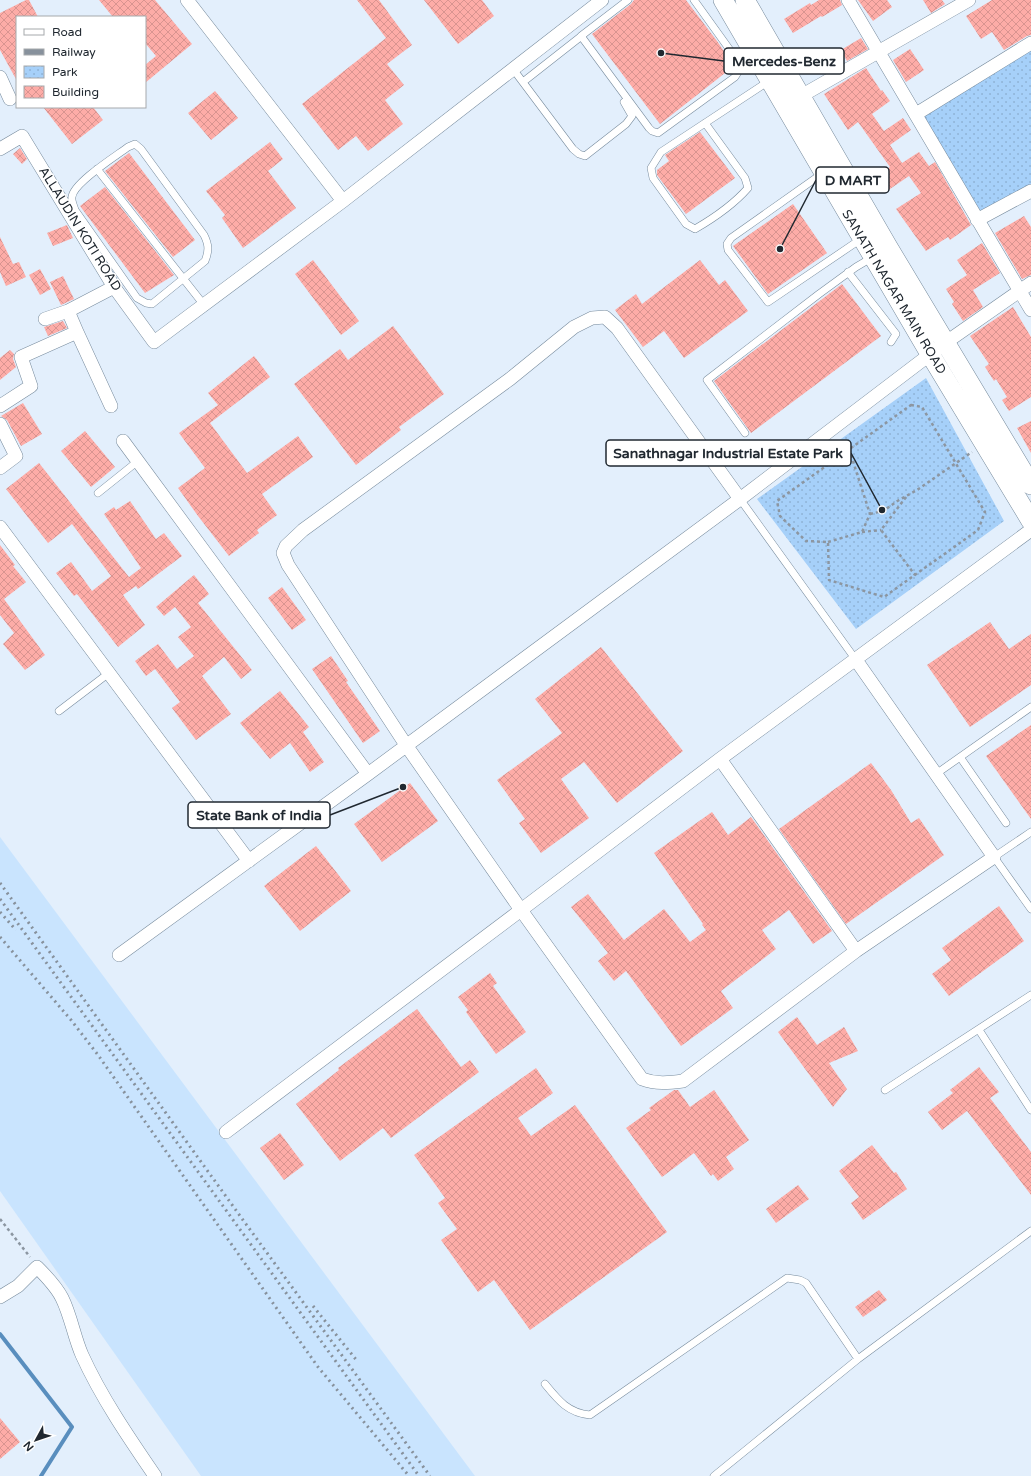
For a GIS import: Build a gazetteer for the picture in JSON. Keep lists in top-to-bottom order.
{
  "streets": {
    "street": ["ALLAUDIN KOTI ROAD", "SANATH NAGAR MAIN ROAD"]
  },
  "places": [
    "Mercedes-Benz",
    "D MART",
    "Sanathnagar Industrial Estate Park",
    "State Bank of India"
  ],
  "legend": [
    "Road",
    "Railway",
    "Park",
    "Building"
  ],
  "north": "bottom left"
}
